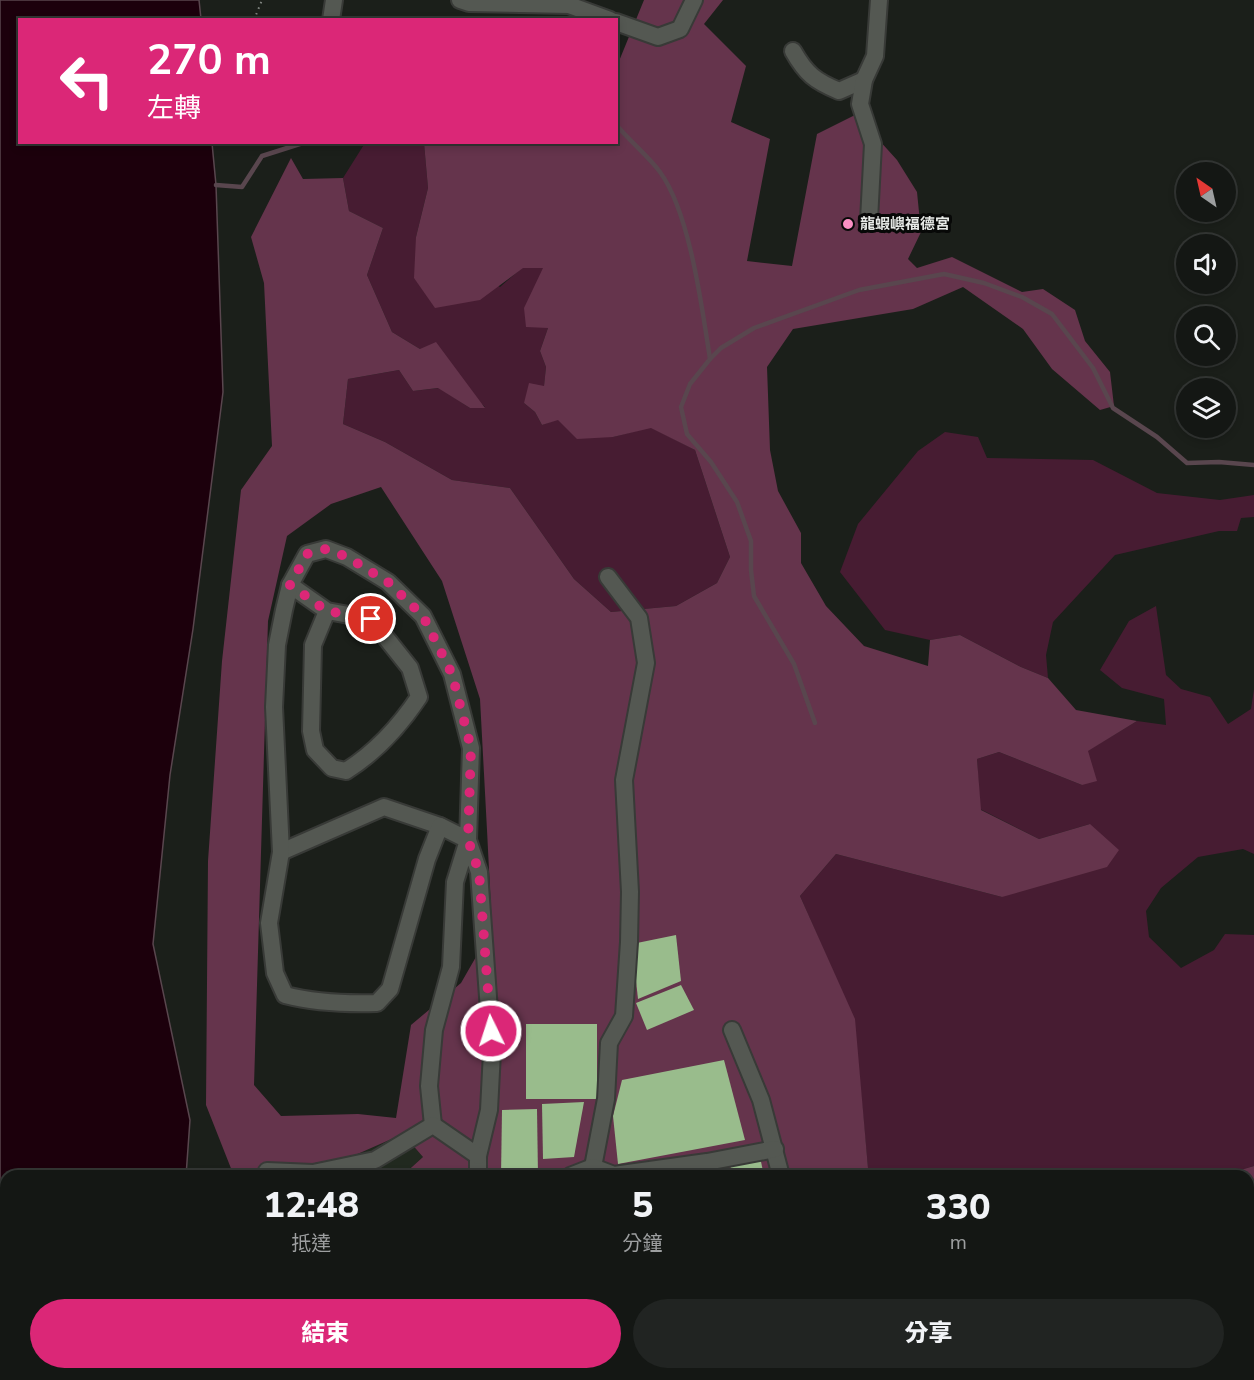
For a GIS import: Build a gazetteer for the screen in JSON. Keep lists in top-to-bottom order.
{
  "places": ["龍蝦嶼福德宮"],
  "north": "top left",
  "page": {
    "turn": ["270 m", "左轉"],
    "eta": [
      "12:48",
      "抵達",
      "5",
      "分鐘",
      "330",
      "m"
    ],
    "buttons": ["結束", "分享"]
  }
}
